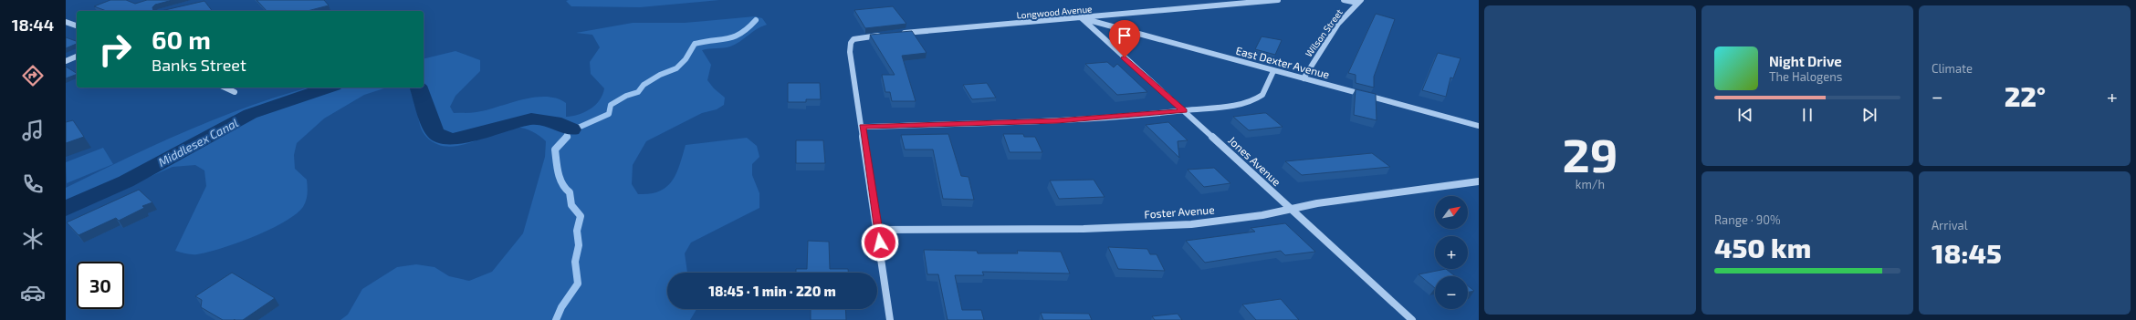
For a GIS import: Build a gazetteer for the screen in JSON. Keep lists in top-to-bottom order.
{
  "streets": {
    "street": [
      "Longwood Avenue",
      "Wilson Street",
      "East Dexter Avenue",
      "Jones Avenue",
      "Foster Avenue"
    ]
  },
  "crossings": [
    ["Longwood Avenue", "East Dexter Avenue"],
    ["Longwood Avenue", "Jones Avenue"],
    ["Wilson Street", "East Dexter Avenue"],
    ["East Dexter Avenue", "Jones Avenue"],
    ["Jones Avenue", "Foster Avenue"]
  ],
  "water": ["Middlesex Canal"],
  "north": "top right",
  "page": {
    "tabs": "18:44",
    "tile": [
      ["29", "km/h"],
      "Climate",
      ["Range · 90%", "450 km"],
      ["Arrival", "18:45"]
    ],
    "turn": ["60 m", "Banks Street"],
    "song": ["Night Drive", "The Halogens"],
    "heat": ["−", "22°", "+"],
    "map_buttons": ["+", "−"],
    "limit": "30",
    "trip": "18:45 · 1 min · 220 m"
  }
}
